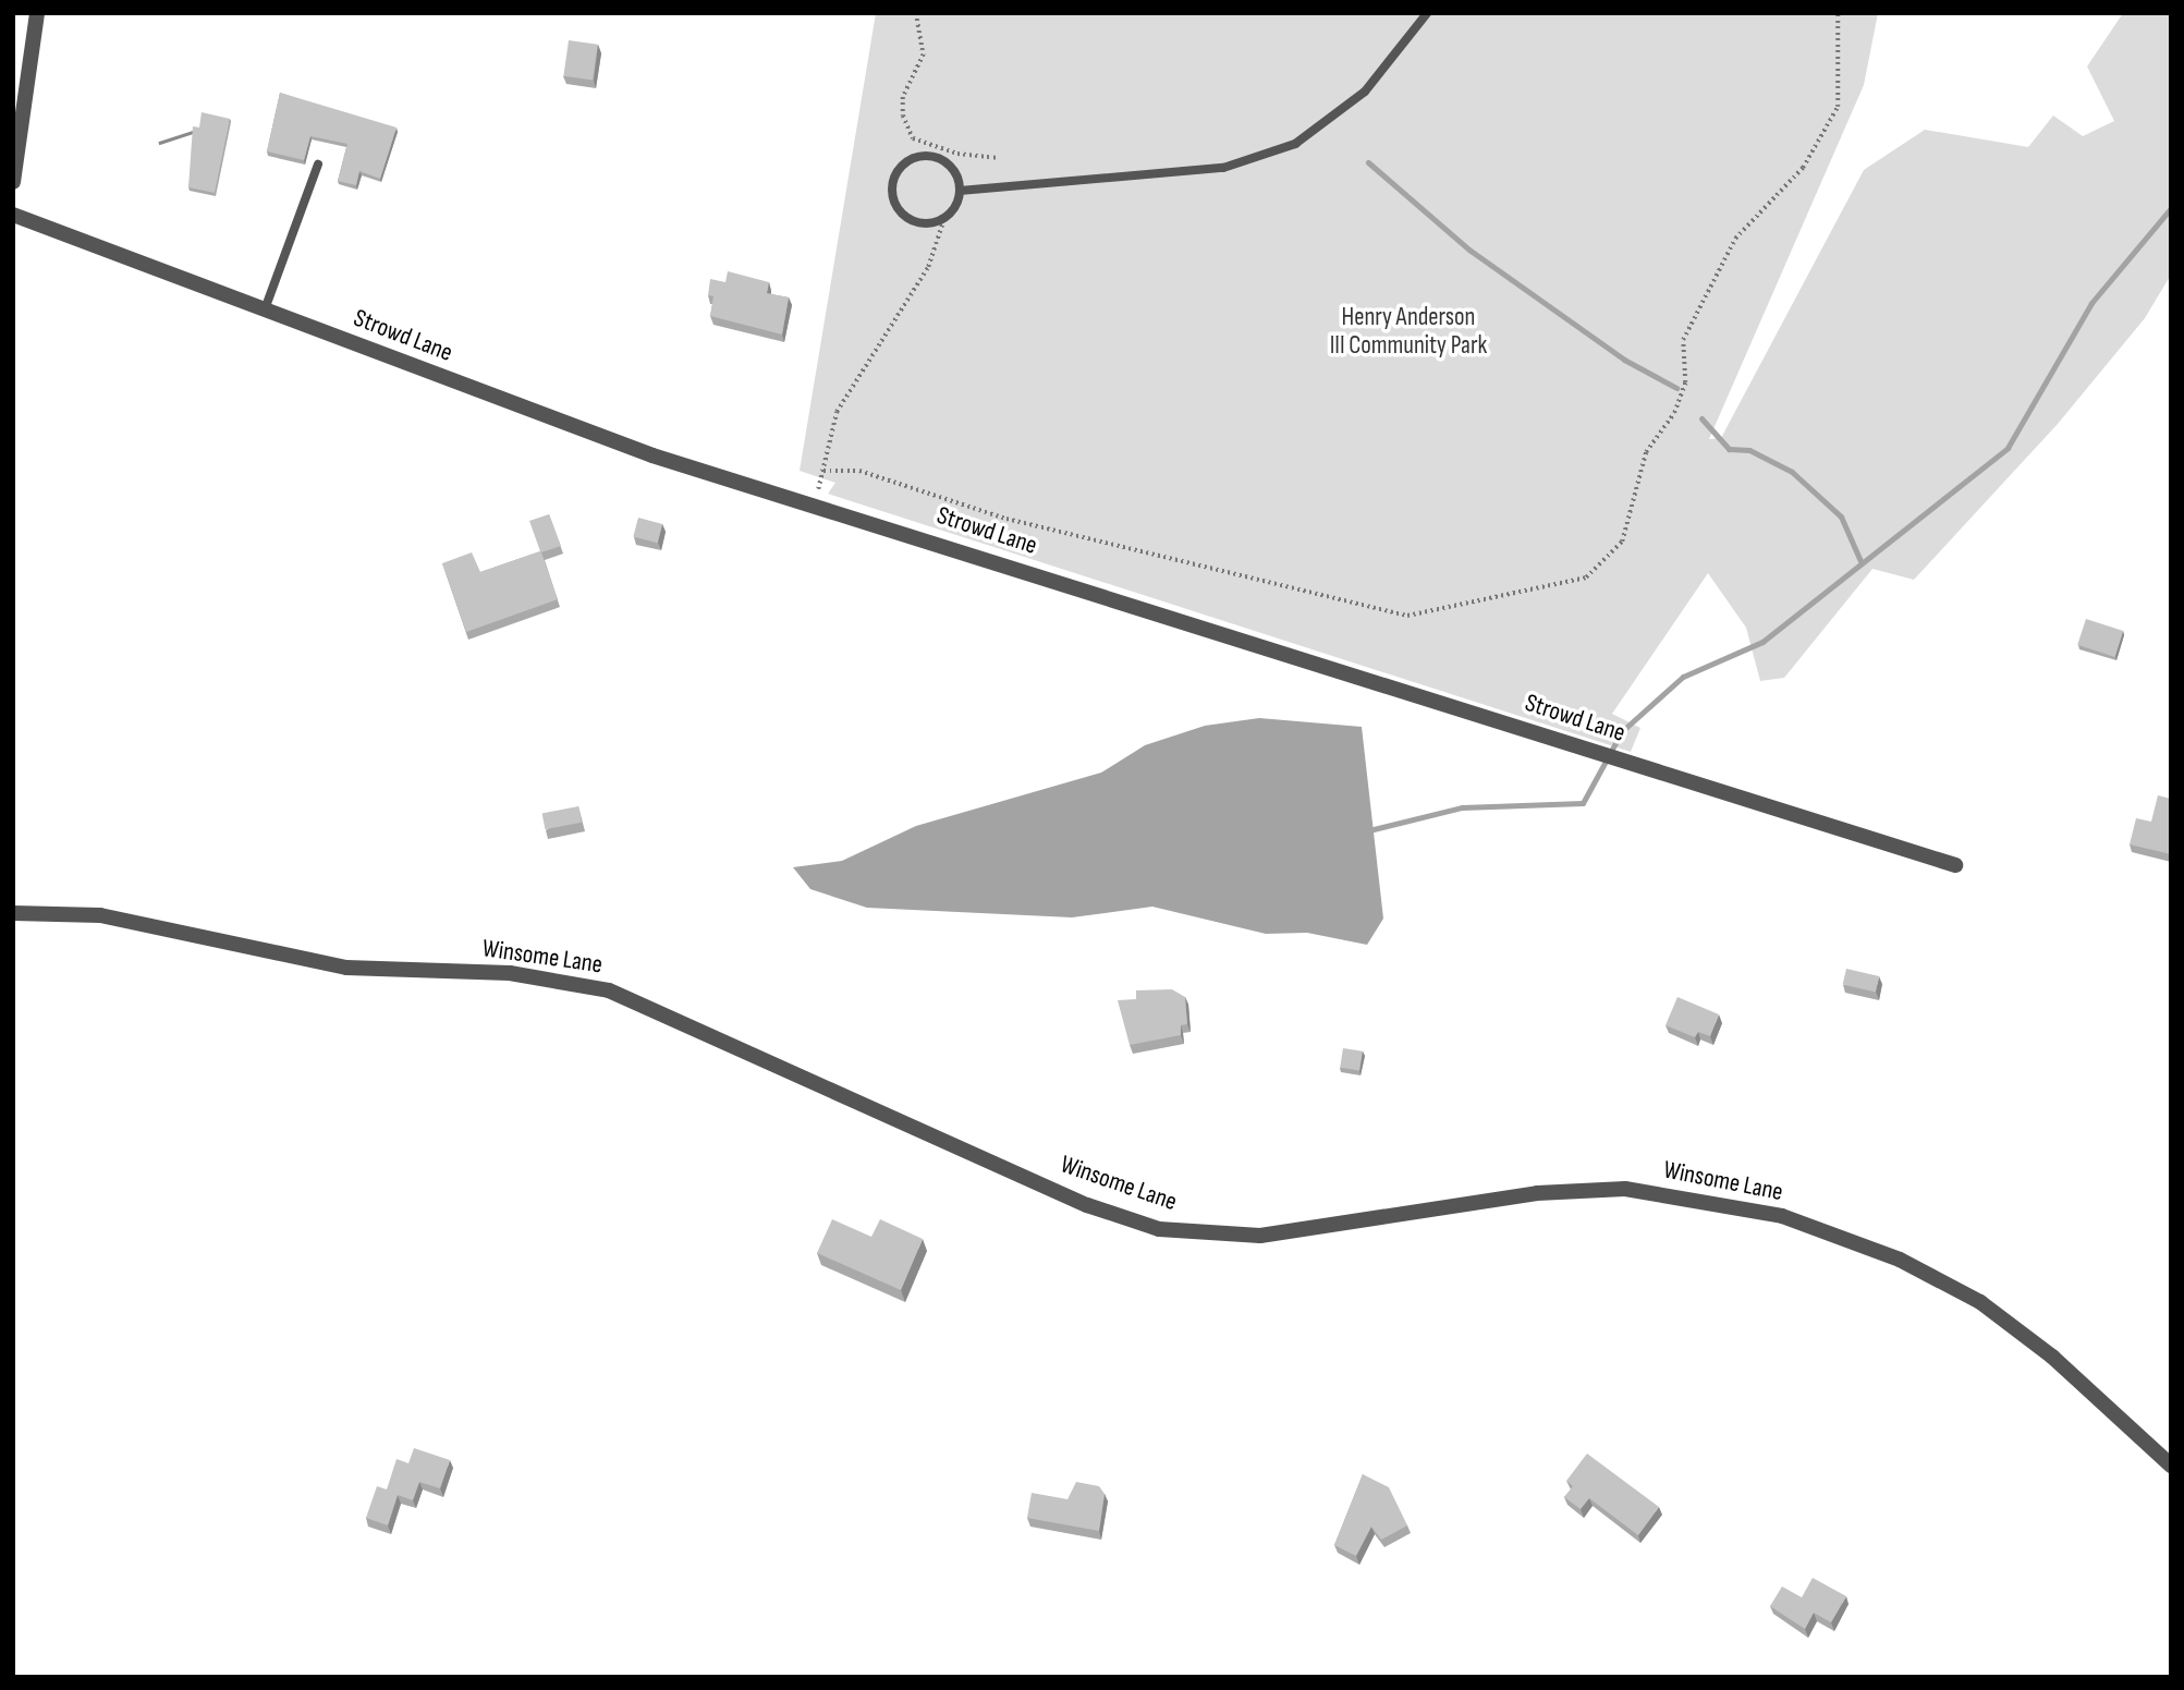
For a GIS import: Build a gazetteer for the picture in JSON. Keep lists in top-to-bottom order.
{
  "streets": {
    "street": ["Strowd Lane", "Winsome Lane"]
  },
  "parks": ["Henry Anderson III Community Park"]
}
